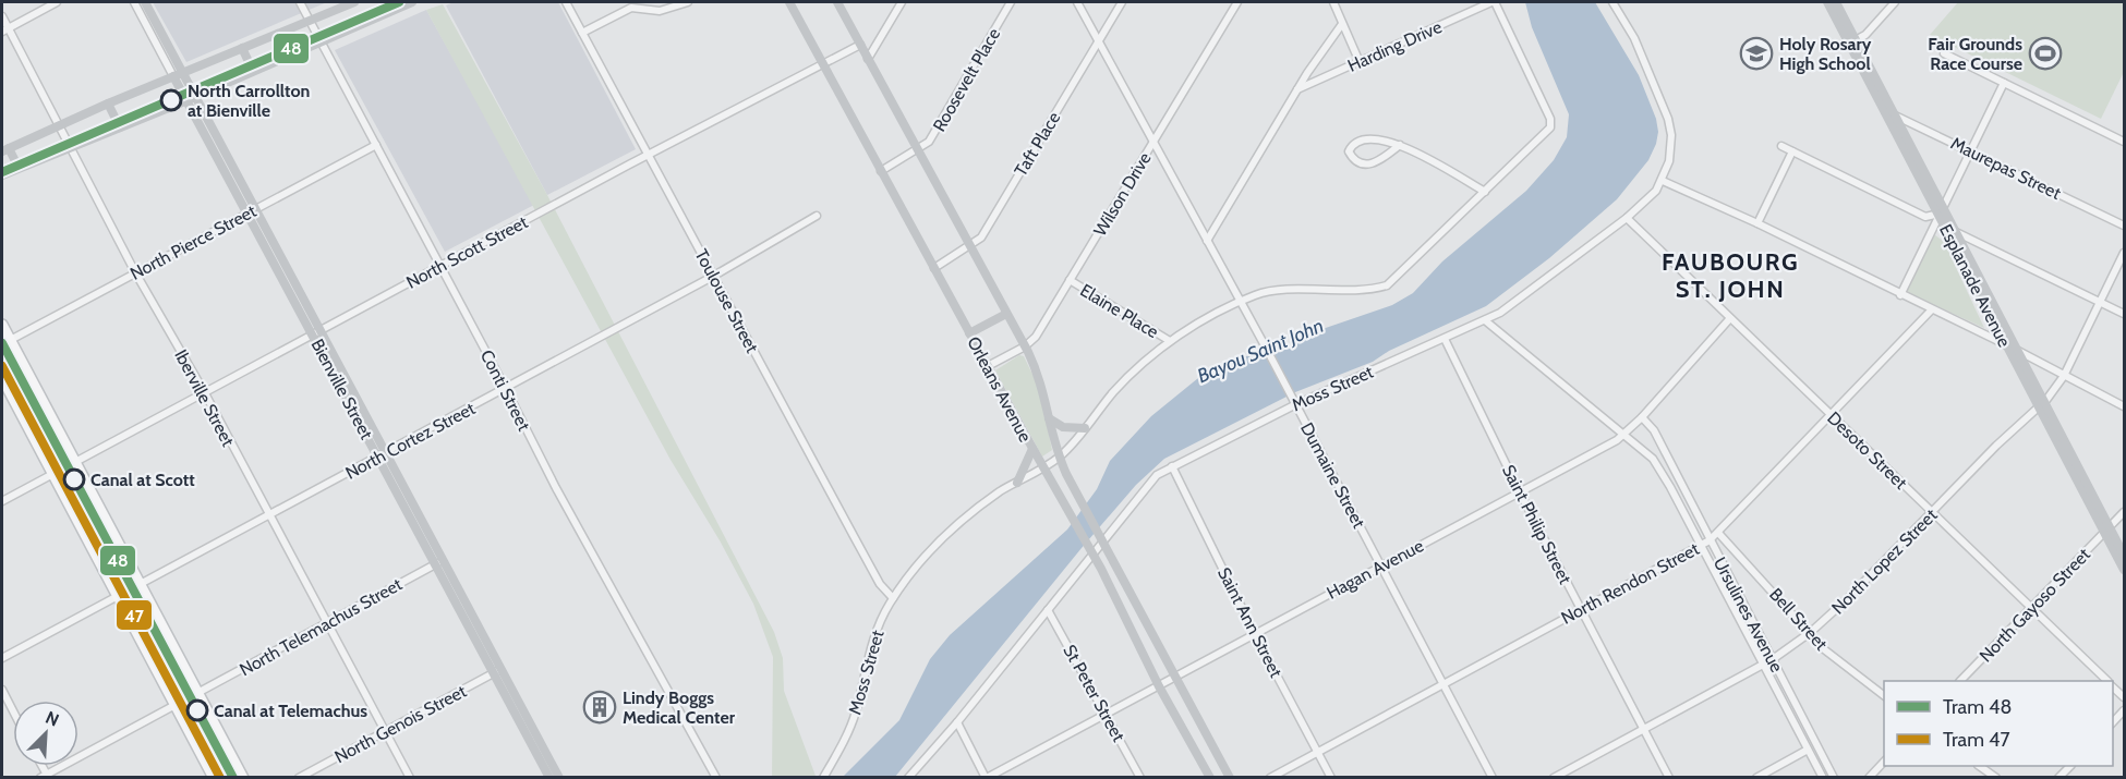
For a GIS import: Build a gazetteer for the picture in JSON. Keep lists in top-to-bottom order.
{
  "streets": {
    "street": [
      "Harding Drive",
      "Roosevelt Place",
      "Taft Place",
      "Maurepas Street",
      "Wilson Drive",
      "North Pierce Street",
      "North Scott Street",
      "Esplanade Avenue",
      "Toulouse Street",
      "Elaine Place",
      "Moss Street",
      "Bienville Street",
      "Orleans Avenue",
      "Conti Street",
      "Iberville Street",
      "North Cortez Street",
      "Desoto Street",
      "Dumaine Street",
      "Saint Philip Street",
      "North Lopez Street",
      "Hagan Avenue",
      "North Rendon Street",
      "North Gayoso Street",
      "Ursulines Avenue",
      "Bell Street",
      "Saint Ann Street",
      "North Telemachus Street",
      "St Peter Street",
      "North Genois Street"
    ]
  },
  "crossings": [
    ["Harding Drive", "Moss Street"],
    ["Harding Drive", "Dumaine Street"],
    ["Roosevelt Place", "Orleans Avenue"],
    ["Taft Place", "Orleans Avenue"],
    ["Taft Place", "Dumaine Street"],
    ["Maurepas Street", "Esplanade Avenue"],
    ["Wilson Drive", "Elaine Place"],
    ["Wilson Drive", "Orleans Avenue"],
    ["Wilson Drive", "Dumaine Street"],
    ["North Pierce Street", "Bienville Street"],
    ["North Pierce Street", "Conti Street"],
    ["North Pierce Street", "Iberville Street"],
    ["North Scott Street", "Toulouse Street"],
    ["North Scott Street", "Bienville Street"],
    ["North Scott Street", "Orleans Avenue"],
    ["North Scott Street", "Conti Street"],
    ["North Scott Street", "Iberville Street"],
    ["Esplanade Avenue", "North Lopez Street"],
    ["Esplanade Avenue", "North Gayoso Street"],
    ["Toulouse Street", "Moss Street"],
    ["Toulouse Street", "North Cortez Street"],
    ["Elaine Place", "Moss Street"],
    ["Moss Street", "Orleans Avenue"],
    ["Moss Street", "Desoto Street"],
    ["Moss Street", "Dumaine Street"],
    ["Moss Street", "Saint Philip Street"],
    ["Moss Street", "Saint Ann Street"],
    ["Moss Street", "St Peter Street"],
    ["Bienville Street", "North Cortez Street"],
    ["Bienville Street", "North Telemachus Street"],
    ["Bienville Street", "North Genois Street"],
    ["Orleans Avenue", "Hagan Avenue"],
    ["Conti Street", "North Cortez Street"],
    ["Iberville Street", "North Cortez Street"],
    ["Iberville Street", "North Telemachus Street"],
    ["Iberville Street", "North Genois Street"],
    ["Desoto Street", "North Lopez Street"],
    ["Desoto Street", "Hagan Avenue"],
    ["Desoto Street", "North Rendon Street"],
    ["Desoto Street", "North Gayoso Street"],
    ["Dumaine Street", "Hagan Avenue"],
    ["Dumaine Street", "North Rendon Street"],
    ["Saint Philip Street", "North Lopez Street"],
    ["Saint Philip Street", "Hagan Avenue"],
    ["Saint Philip Street", "North Rendon Street"],
    ["North Lopez Street", "Ursulines Avenue"],
    ["North Lopez Street", "Bell Street"],
    ["Hagan Avenue", "Ursulines Avenue"],
    ["Hagan Avenue", "Saint Ann Street"],
    ["Hagan Avenue", "St Peter Street"],
    ["North Rendon Street", "Ursulines Avenue"],
    ["North Rendon Street", "Bell Street"],
    ["North Rendon Street", "Saint Ann Street"]
  ],
  "districts": ["FAUBOURG ST. JOHN"],
  "water": ["Bayou Saint John"],
  "places": {
    "school or university": ["Holy Rosary High School"],
    "sports": ["Fair Grounds Race Course"],
    "other": ["North Carrollton at Bienville", "Canal at Scott", "Canal at Telemachus"],
    "building": ["Lindy Boggs Medical Center"]
  },
  "lines": ["tram line 48", "tram line 47"],
  "legend": ["Tram 48", "Tram 47"],
  "north": "top right"
}
